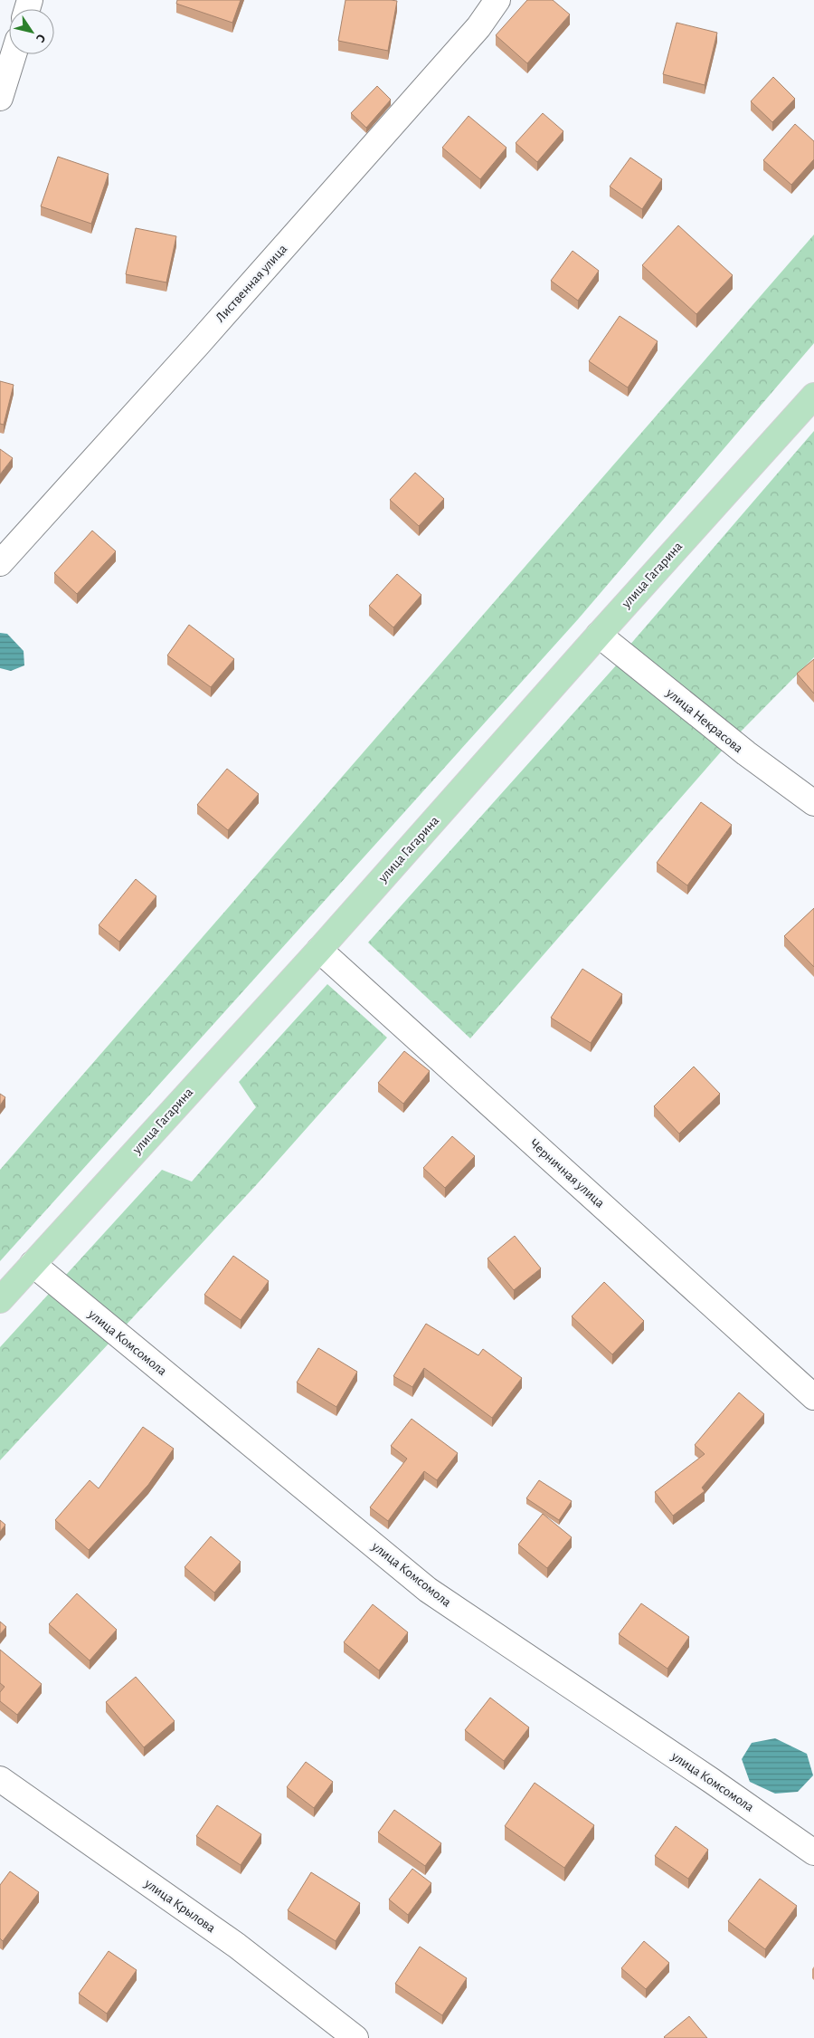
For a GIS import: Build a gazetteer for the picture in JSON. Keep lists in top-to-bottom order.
{
  "streets": {
    "main road": ["улица Гагарина"],
    "street": [
      "Лиственная улица",
      "улица Некрасова",
      "Черничная улица",
      "улица Комсомола",
      "улица Крылова"
    ]
  },
  "crossings": [
    ["улица Гагарина", "улица Некрасова"],
    ["улица Гагарина", "Черничная улица"],
    ["улица Гагарина", "улица Комсомола"]
  ],
  "north": "bottom right"
}
